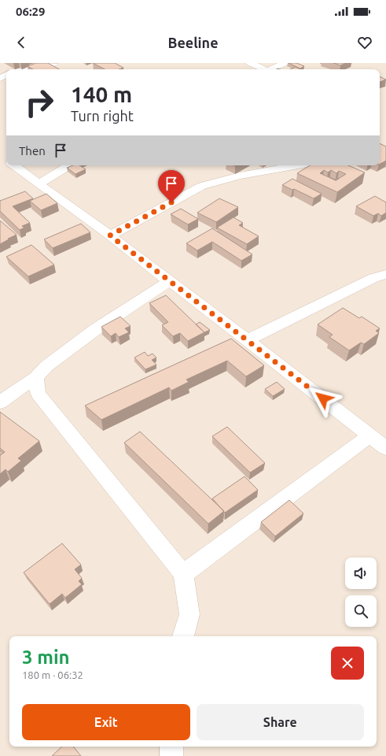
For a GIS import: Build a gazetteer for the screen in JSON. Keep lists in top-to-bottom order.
{
  "page": {
    "status": "06:29",
    "header": "Beeline",
    "turn": ["140 m", "Turn right"],
    "then": "Then",
    "heading": ["3 min", "180 m · 06:32"],
    "buttons": ["Exit", "Share"]
  }
}
